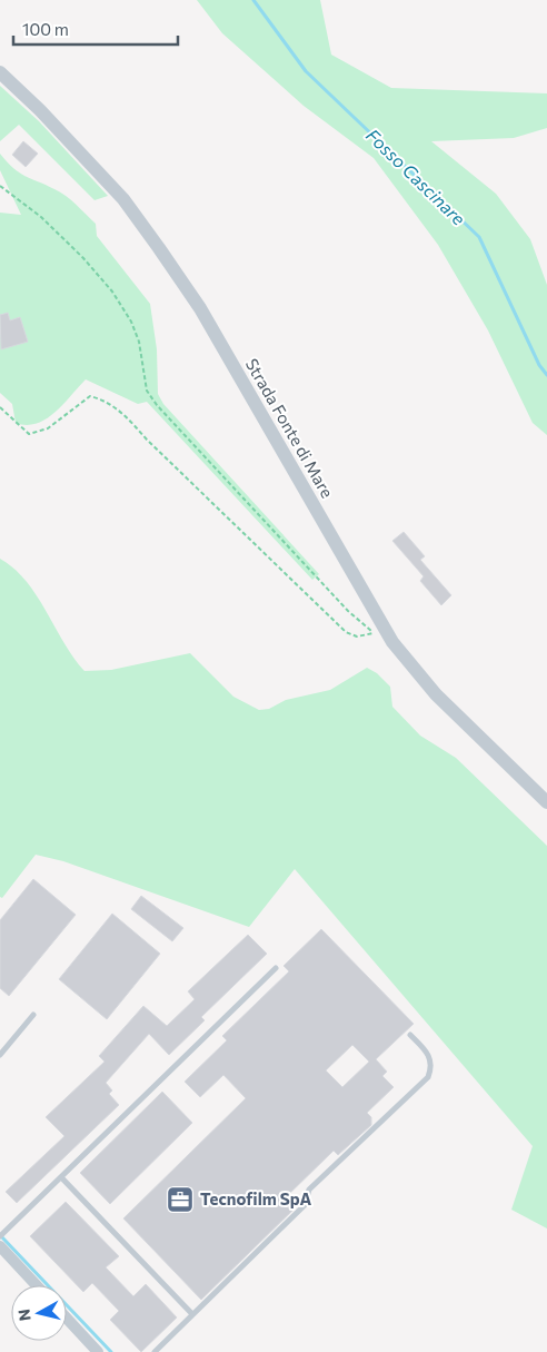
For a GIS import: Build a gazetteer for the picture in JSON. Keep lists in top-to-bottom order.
{
  "streets": {
    "street": ["Strada Fonte di Mare"]
  },
  "water": ["Fosso Cascinare"],
  "places": {
    "office": ["Tecnofilm SpA"]
  },
  "scale_bar": "100 m",
  "north": "left"
}
